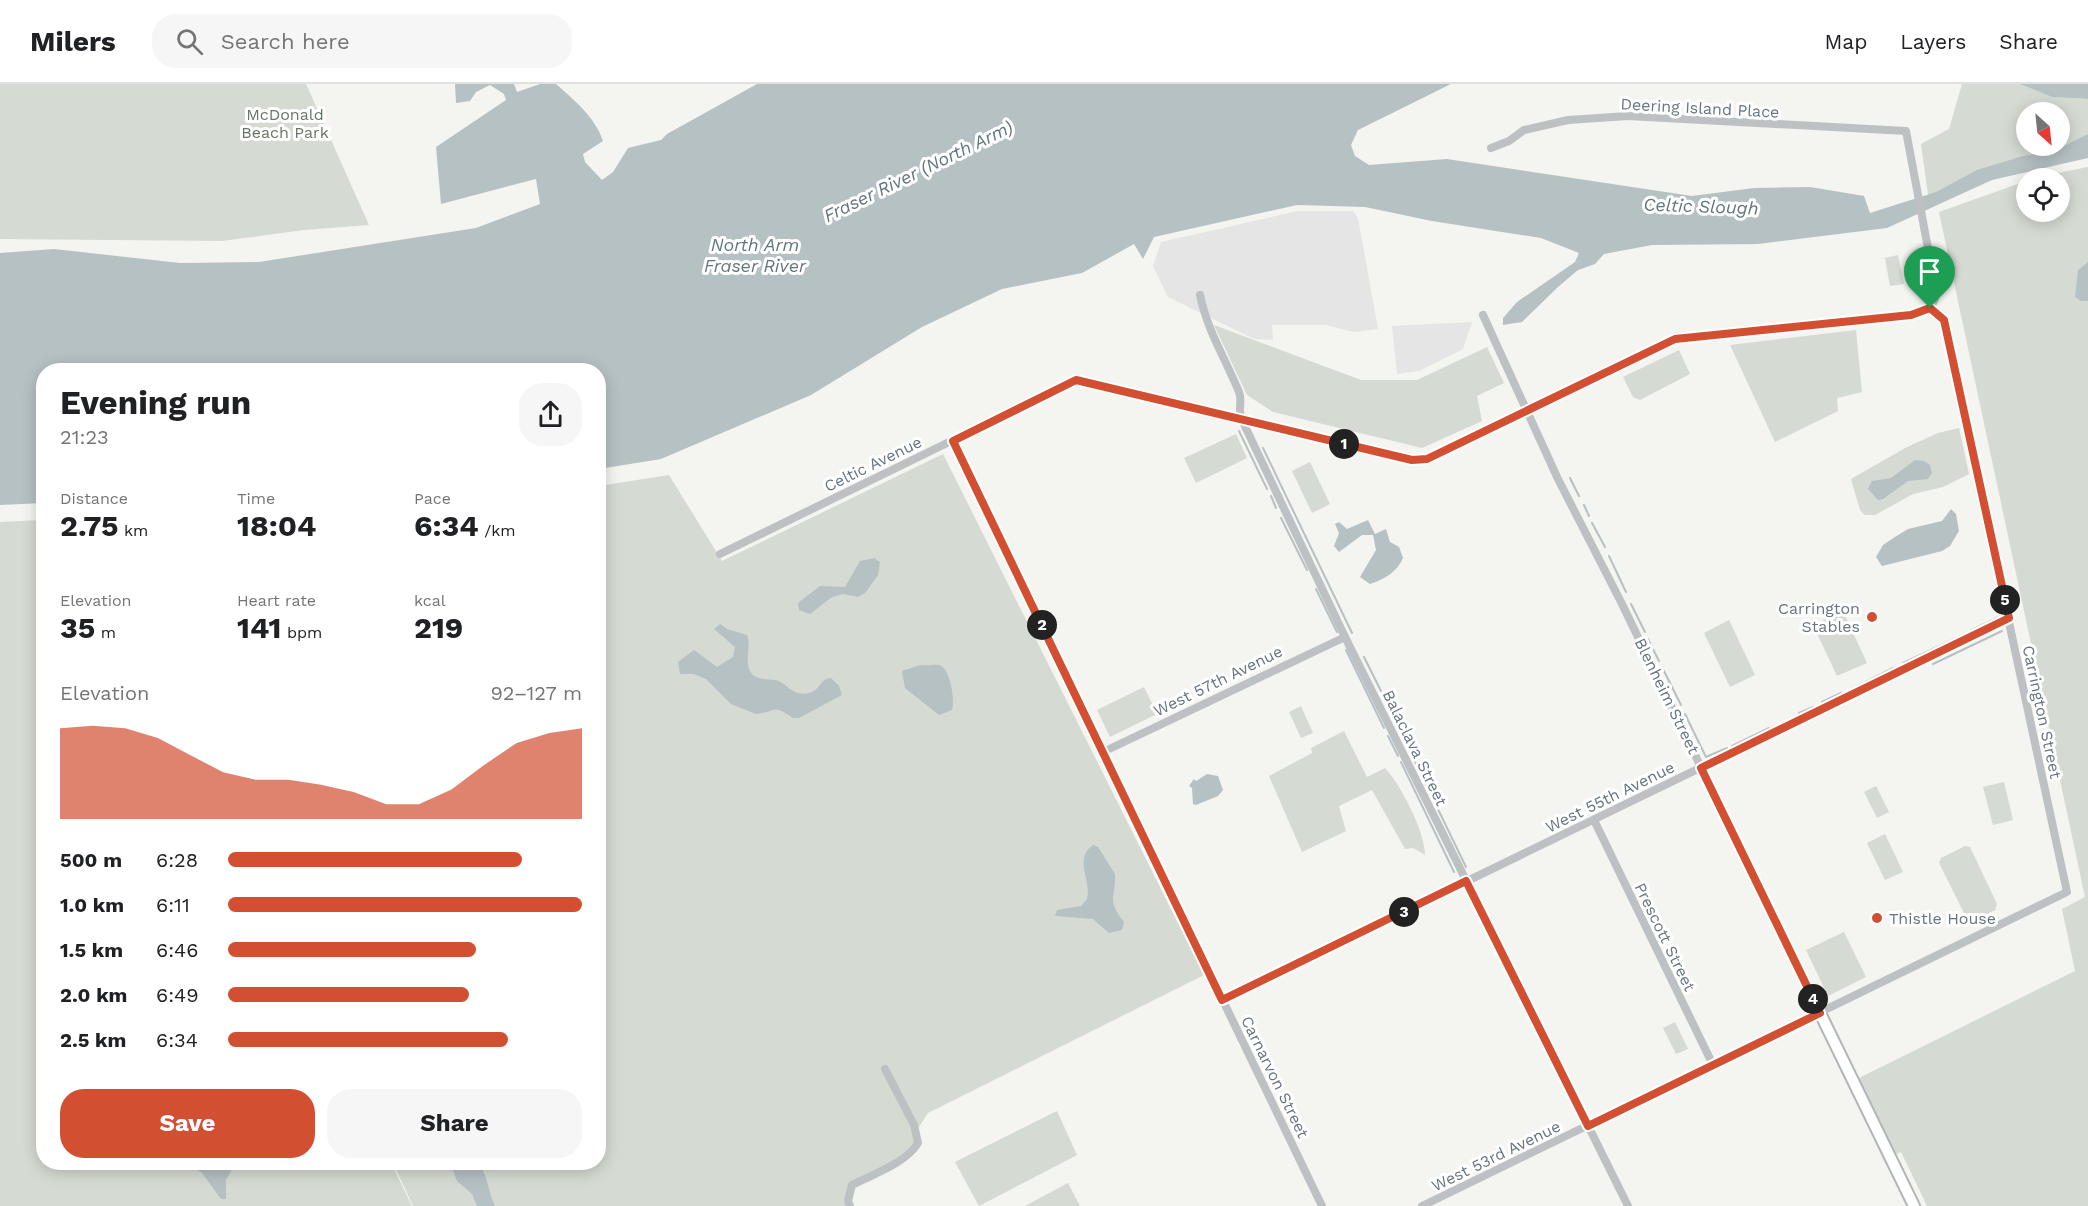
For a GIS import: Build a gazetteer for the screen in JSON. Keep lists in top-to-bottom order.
{
  "streets": {
    "street": [
      "Deering Island Place",
      "Celtic Avenue",
      "West 57th Avenue",
      "Blenheim Street",
      "Carrington Street",
      "Balaclava Street",
      "West 55th Avenue",
      "Prescott Street",
      "Carnarvon Street",
      "West 53rd Avenue"
    ]
  },
  "crossings": [
    ["Deering Island Place", "Celtic Avenue"],
    ["Deering Island Place", "Carrington Street"],
    ["Celtic Avenue", "Blenheim Street"],
    ["Celtic Avenue", "Carrington Street"],
    ["Celtic Avenue", "Balaclava Street"],
    ["Celtic Avenue", "Carnarvon Street"],
    ["West 57th Avenue", "Balaclava Street"],
    ["West 57th Avenue", "Carnarvon Street"],
    ["Blenheim Street", "West 55th Avenue"],
    ["Blenheim Street", "West 53rd Avenue"],
    ["Carrington Street", "West 55th Avenue"],
    ["Carrington Street", "West 53rd Avenue"],
    ["Balaclava Street", "West 55th Avenue"],
    ["Balaclava Street", "West 53rd Avenue"],
    ["West 55th Avenue", "Prescott Street"],
    ["West 55th Avenue", "Carnarvon Street"],
    ["Prescott Street", "West 53rd Avenue"]
  ],
  "water": ["Fraser River (North Arm)", "Celtic Slough", "North Arm Fraser River"],
  "parks": ["McDonald Beach Park"],
  "places": ["Carrington Stables", "Thistle House"],
  "north": "bottom right",
  "page": {
    "header": "Milers",
    "search": "Search here",
    "nav": ["Map", "Layers", "Share"],
    "heading": ["Evening run", "21:23"],
    "pins": [
      "1",
      "5",
      "2",
      "3",
      "4"
    ],
    "stats": [
      ["Distance", "2.75 km"],
      ["Time", "18:04"],
      ["Pace", "6:34 /km"],
      ["Elevation", "35 m"],
      ["Heart rate", "141 bpm"],
      ["kcal", "219"]
    ],
    "chart": ["Elevation", "92–127 m"],
    "list": [
      {
        "name": "500 m",
        "note": "6:28"
      },
      {
        "name": "1.0 km",
        "note": "6:11"
      },
      {
        "name": "1.5 km",
        "note": "6:46"
      },
      {
        "name": "2.0 km",
        "note": "6:49"
      },
      {
        "name": "2.5 km",
        "note": "6:34"
      }
    ],
    "buttons": ["Save", "Share"]
  }
}
